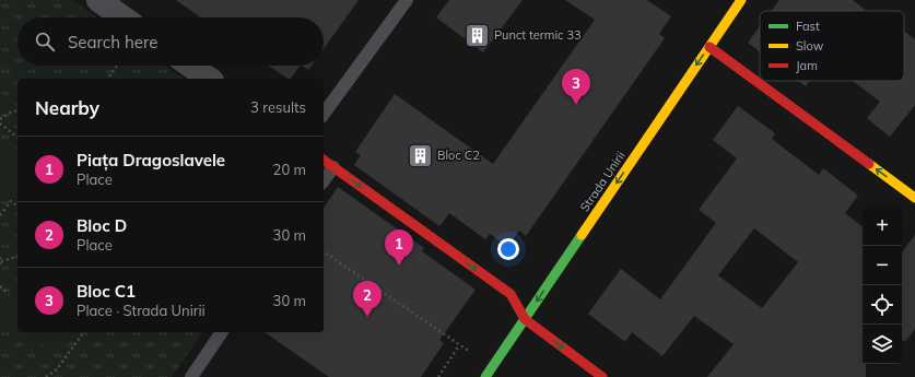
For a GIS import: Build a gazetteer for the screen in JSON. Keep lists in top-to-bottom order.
{
  "streets": {
    "street": ["Strada Unirii"]
  },
  "one_way": ["Strada Unirii"],
  "places": {
    "building": ["Punct termic 33", "Bloc C2"]
  },
  "legend": ["Fast", "Slow", "Jam"],
  "page": {
    "search": "Search here",
    "pins": ["3", "1", "2"],
    "heading": ["Nearby", "3 results"],
    "list": [
      {
        "mark": "1",
        "name": "Piața Dragoslavele",
        "note": "Place",
        "value": "20 m"
      },
      {
        "mark": "2",
        "name": "Bloc D",
        "note": "Place",
        "value": "30 m"
      },
      {
        "mark": "3",
        "name": "Bloc C1",
        "note": "Place · Strada Unirii",
        "value": "30 m"
      }
    ],
    "map_buttons": ["+", "−"]
  }
}
